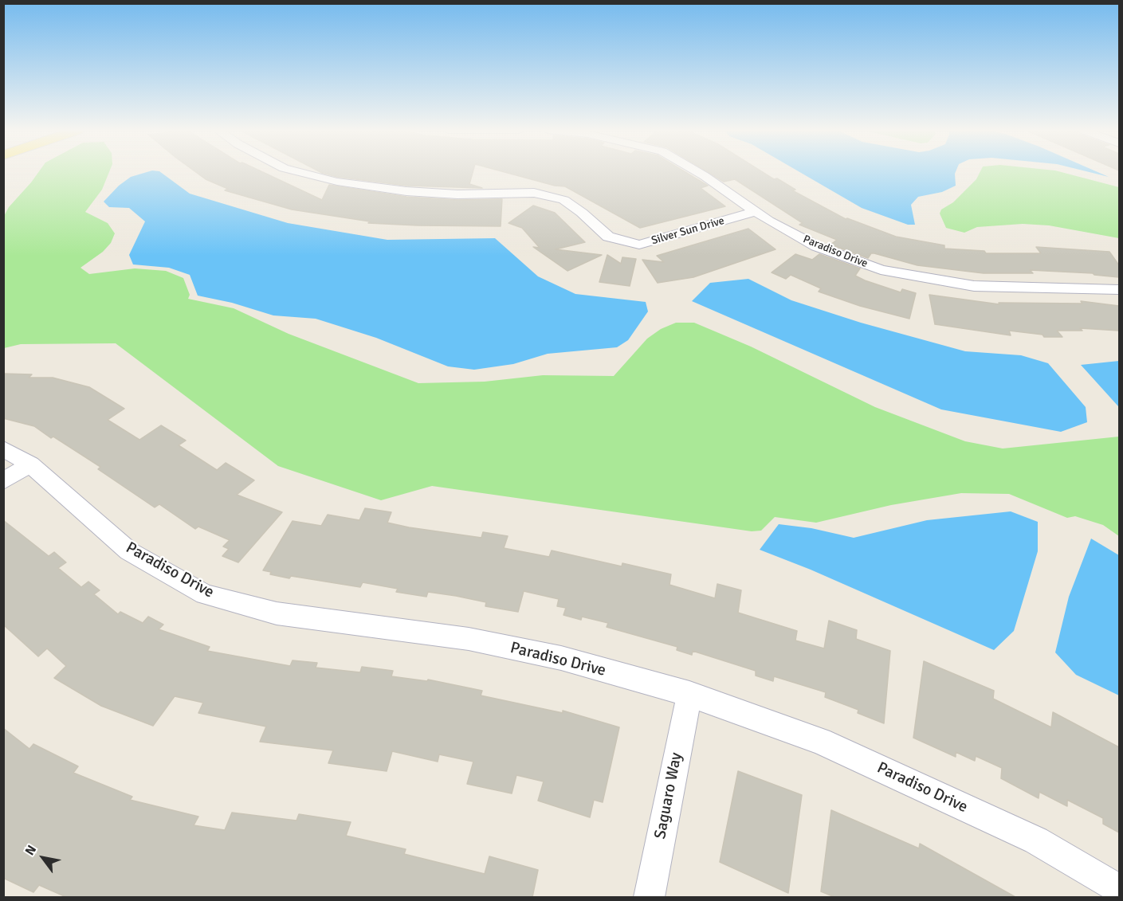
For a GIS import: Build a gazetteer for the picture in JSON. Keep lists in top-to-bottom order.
{
  "streets": {
    "street": ["Silver Sun Drive", "Paradiso Drive", "Saguaro Way"]
  },
  "crossings": [
    ["Silver Sun Drive", "Paradiso Drive"],
    ["Paradiso Drive", "Saguaro Way"]
  ],
  "north": "top left"
}
